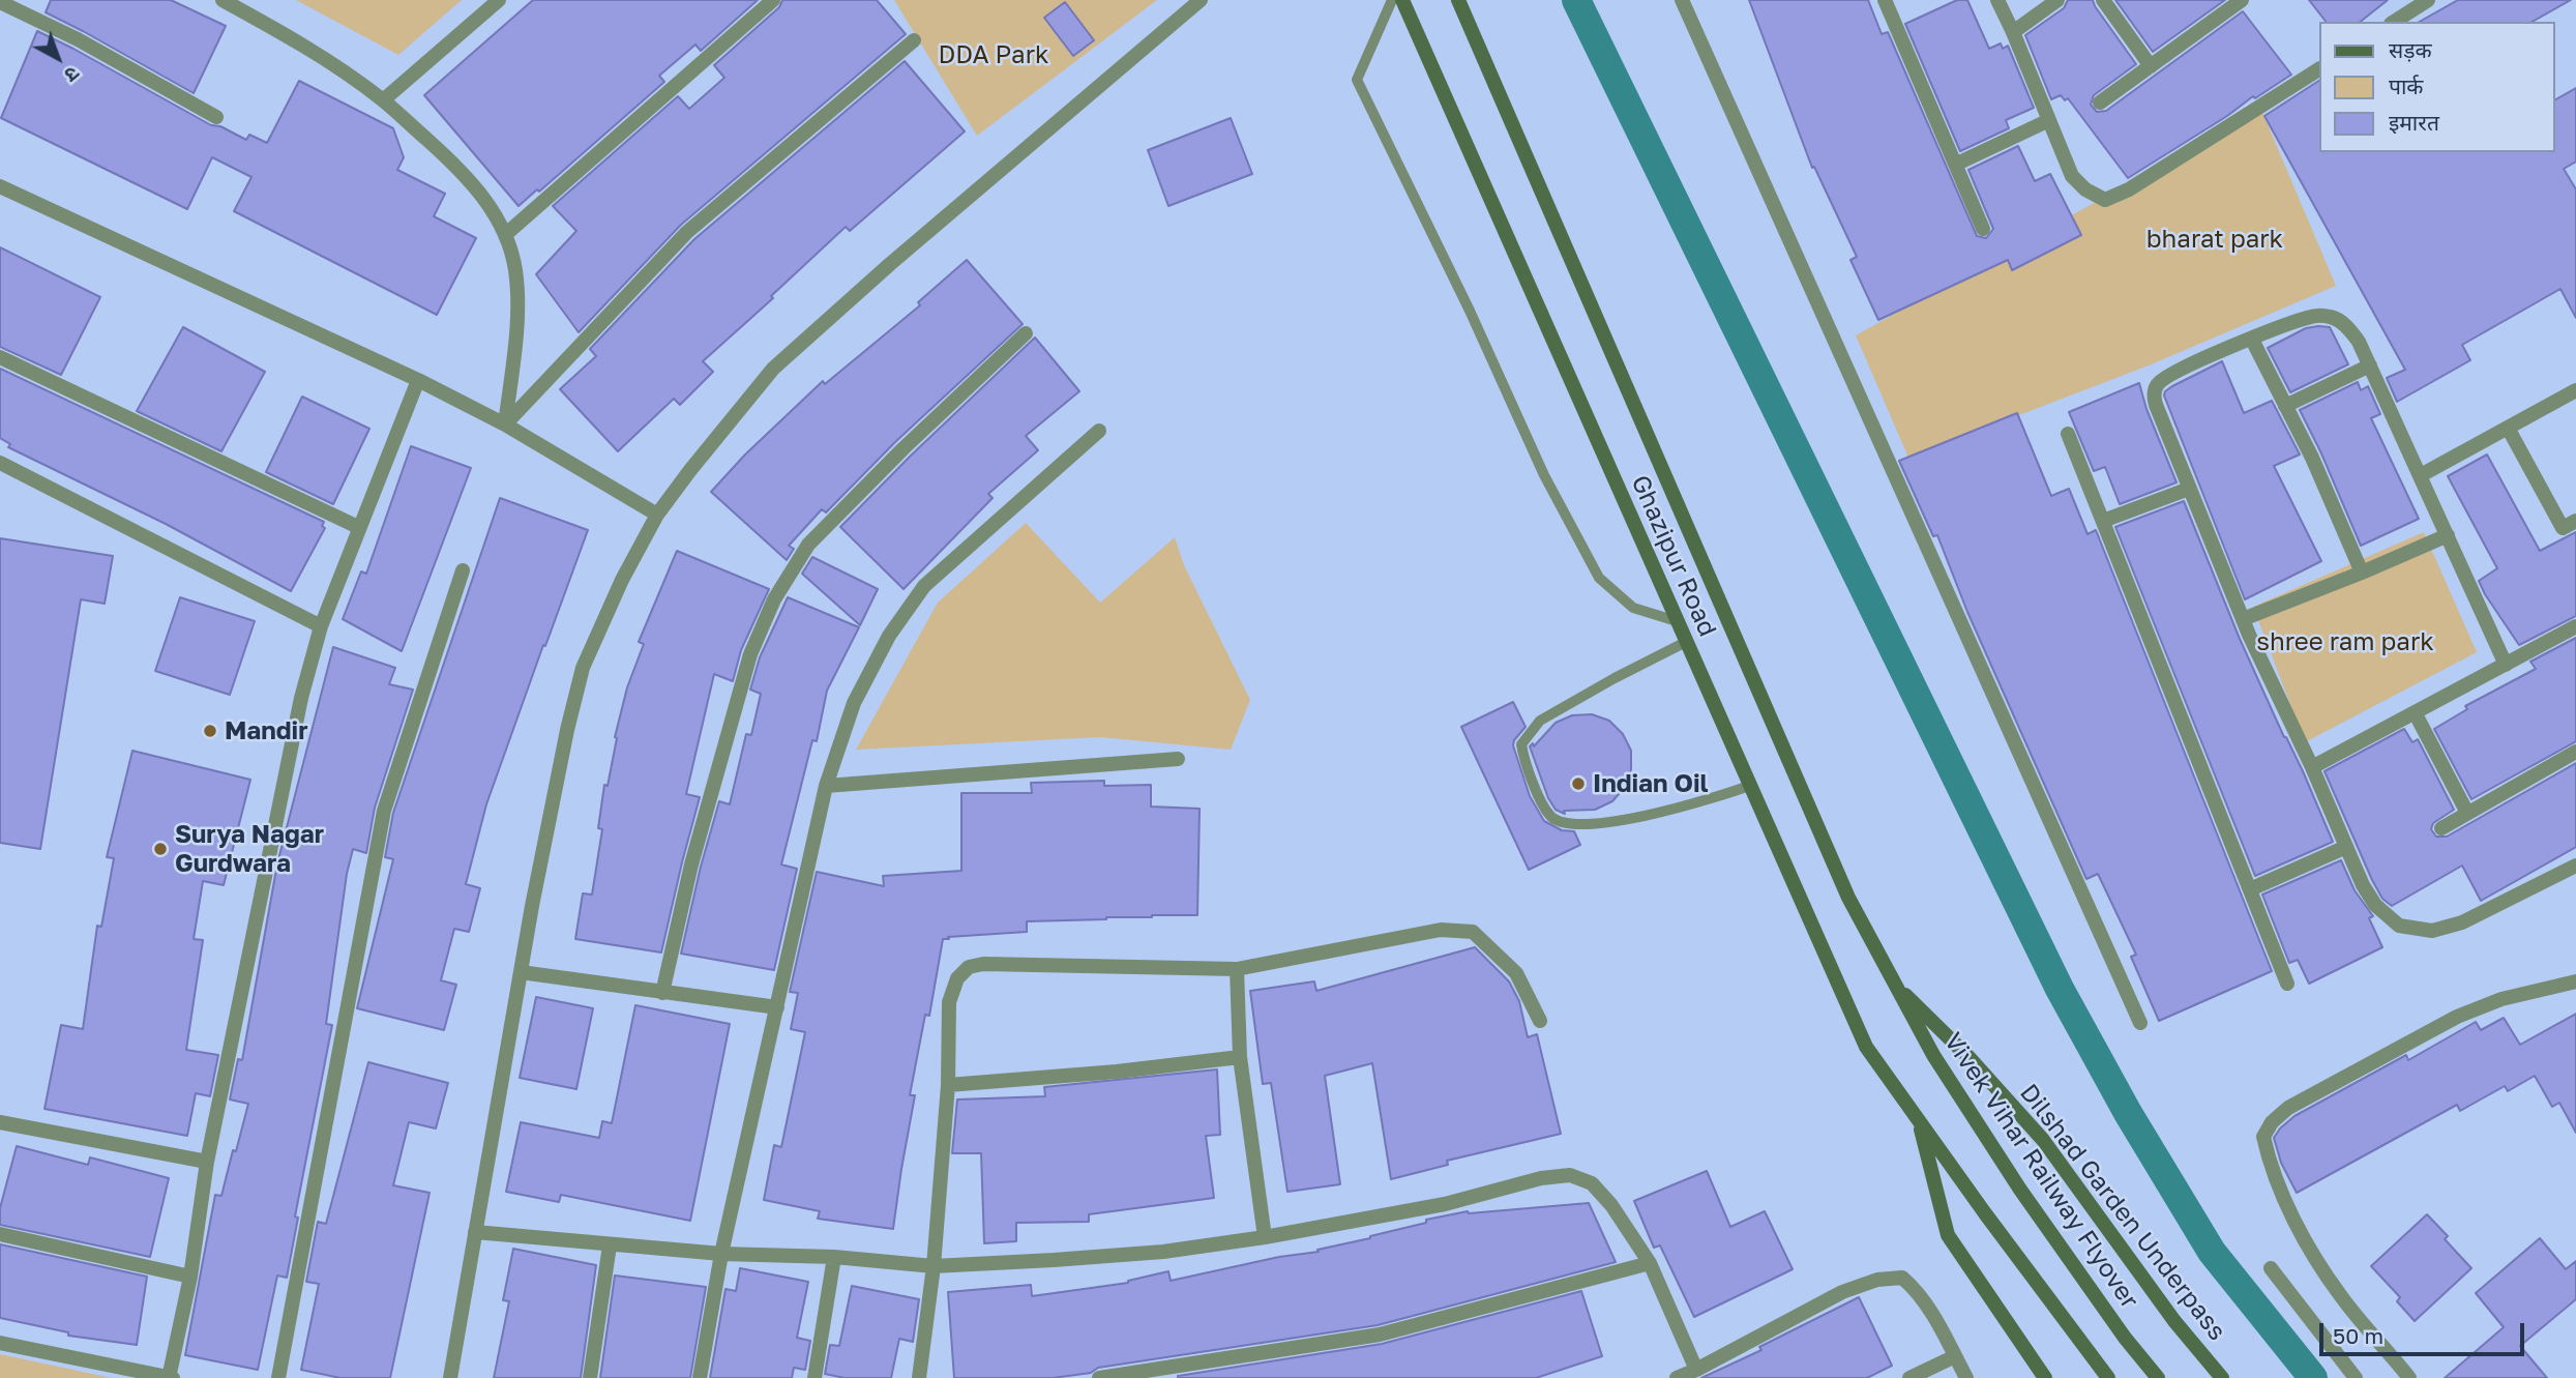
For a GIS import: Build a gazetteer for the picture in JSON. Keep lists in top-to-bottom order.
{
  "streets": {
    "main road": ["Ghazipur Road", "Vivek Vihar Railway Flyover", "Dilshad Garden Underpass"]
  },
  "crossings": [
    ["Ghazipur Road", "Vivek Vihar Railway Flyover"],
    ["Ghazipur Road", "Dilshad Garden Underpass"],
    ["Vivek Vihar Railway Flyover", "Dilshad Garden Underpass"]
  ],
  "parks": ["DDA Park", "bharat park", "shree ram park"],
  "places": ["Mandir", "Indian Oil", "Surya Nagar Gurdwara"],
  "legend": ["सड़क", "पार्क", "इमारत"],
  "scale_bar": "50 m",
  "north": "bottom right"
}
